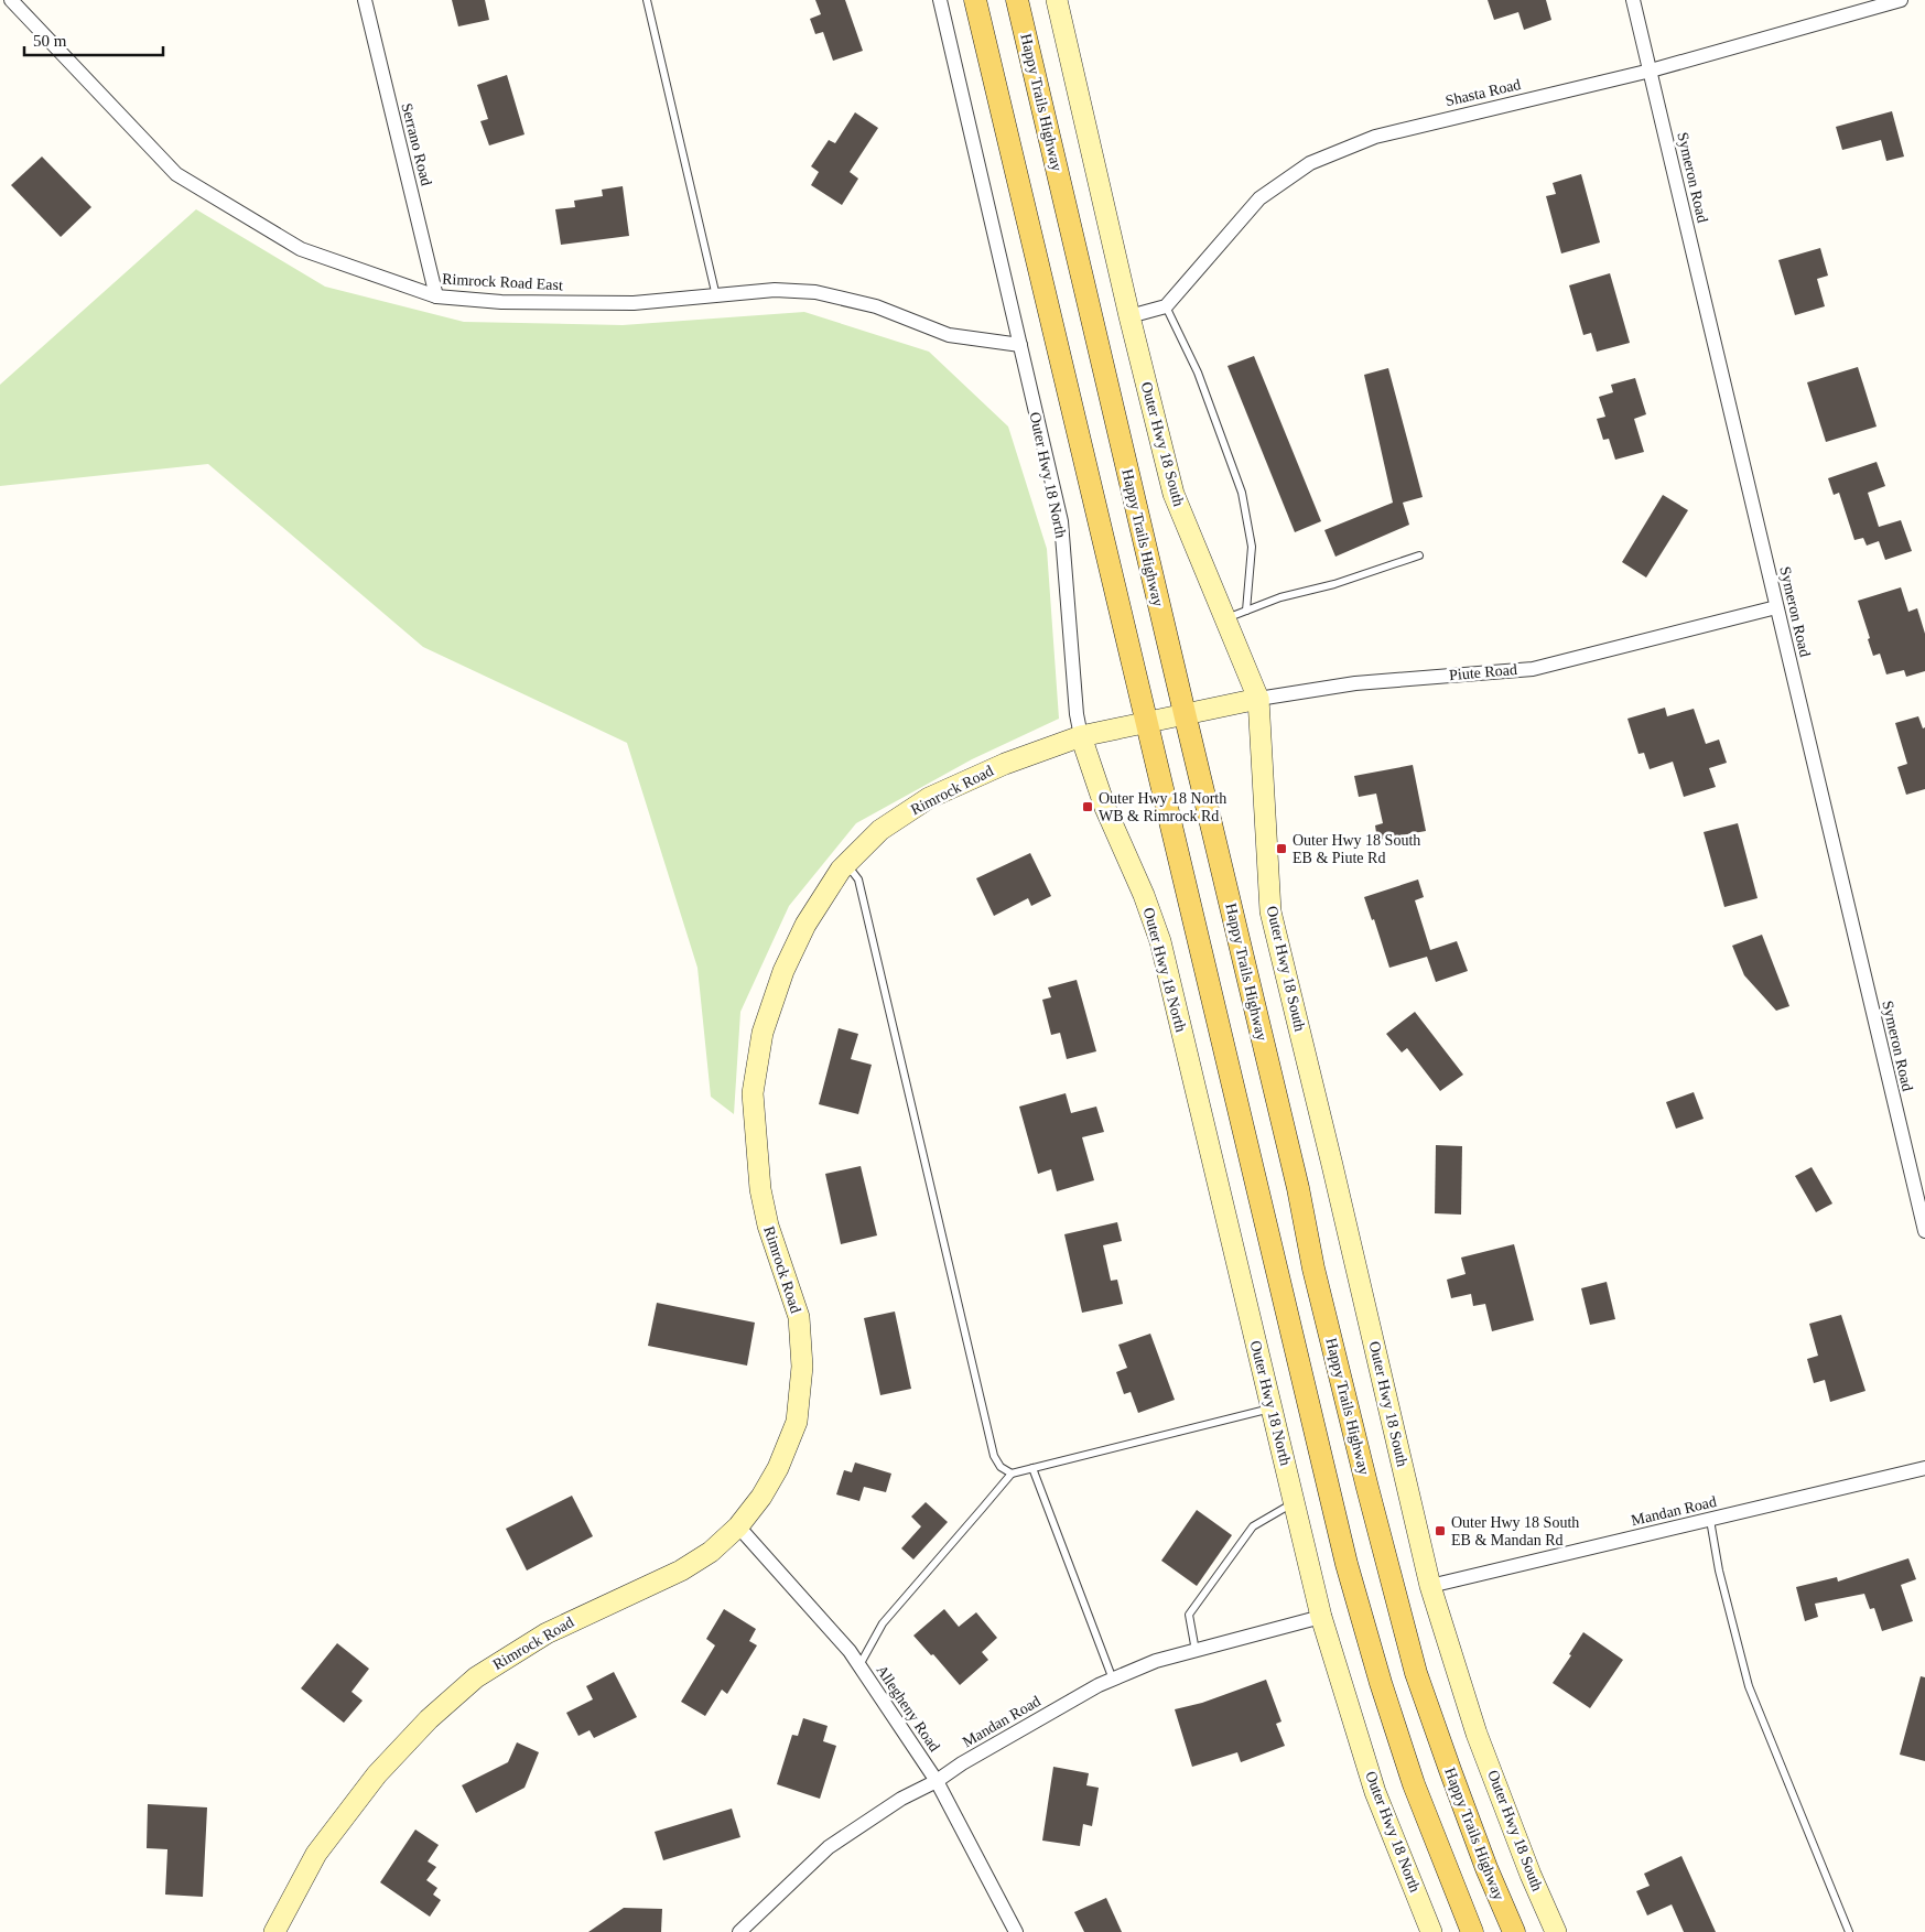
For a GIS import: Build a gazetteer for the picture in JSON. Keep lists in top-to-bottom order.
{
  "streets": {
    "main road": ["Happy Trails Highway"],
    "street": [
      "Shasta Road",
      "Serrano Road",
      "Symeron Road",
      "Rimrock Road East",
      "Outer Hwy 18 South",
      "Outer Hwy 18 North",
      "Piute Road",
      "Rimrock Road",
      "Mandan Road",
      "Allegheny Road"
    ]
  },
  "crossings": [
    ["Shasta Road", "Symeron Road"],
    ["Happy Trails Highway", "Piute Road"],
    ["Happy Trails Highway", "Rimrock Road"],
    ["Serrano Road", "Rimrock Road East"],
    ["Symeron Road", "Piute Road"],
    ["Rimrock Road East", "Outer Hwy 18 North"],
    ["Outer Hwy 18 South", "Piute Road"],
    ["Outer Hwy 18 South", "Mandan Road"],
    ["Outer Hwy 18 North", "Rimrock Road"],
    ["Outer Hwy 18 North", "Mandan Road"],
    ["Piute Road", "Rimrock Road"],
    ["Rimrock Road", "Allegheny Road"],
    ["Mandan Road", "Allegheny Road"]
  ],
  "places": {
    "transit": ["Outer Hwy 18 North WB & Rimrock Rd", "Outer Hwy 18 South EB & Piute Rd", "Outer Hwy 18 South EB & Mandan Rd"]
  },
  "scale_bar": "50 m"
}
